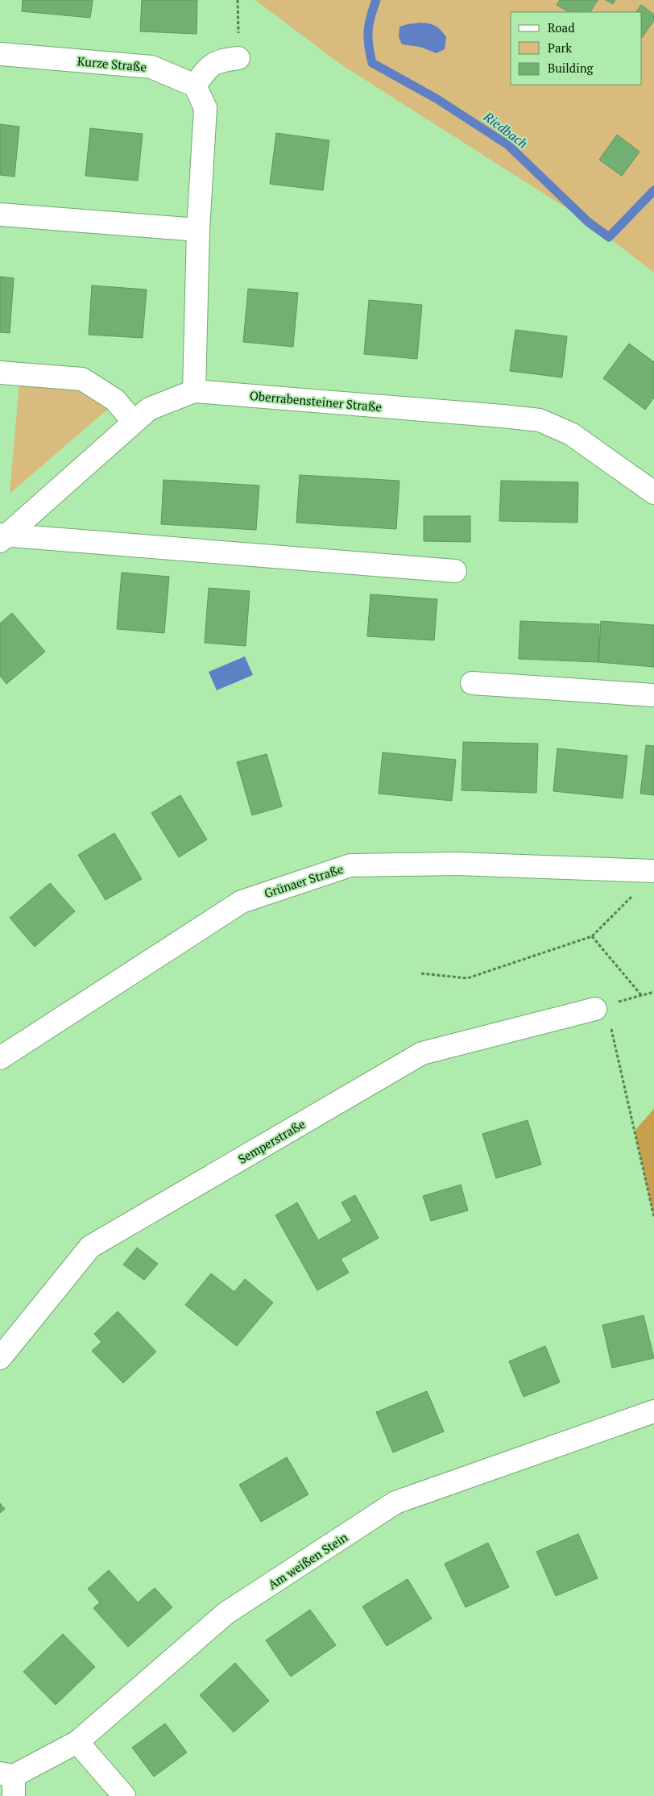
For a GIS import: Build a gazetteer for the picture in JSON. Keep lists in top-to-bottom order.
{
  "streets": {
    "street": [
      "Kurze Straße",
      "Oberrabensteiner Straße",
      "Grünaer Straße",
      "Semperstraße",
      "Am weißen Stein"
    ]
  },
  "water": ["Riedbach"],
  "legend": ["Road", "Park", "Building"]
}
